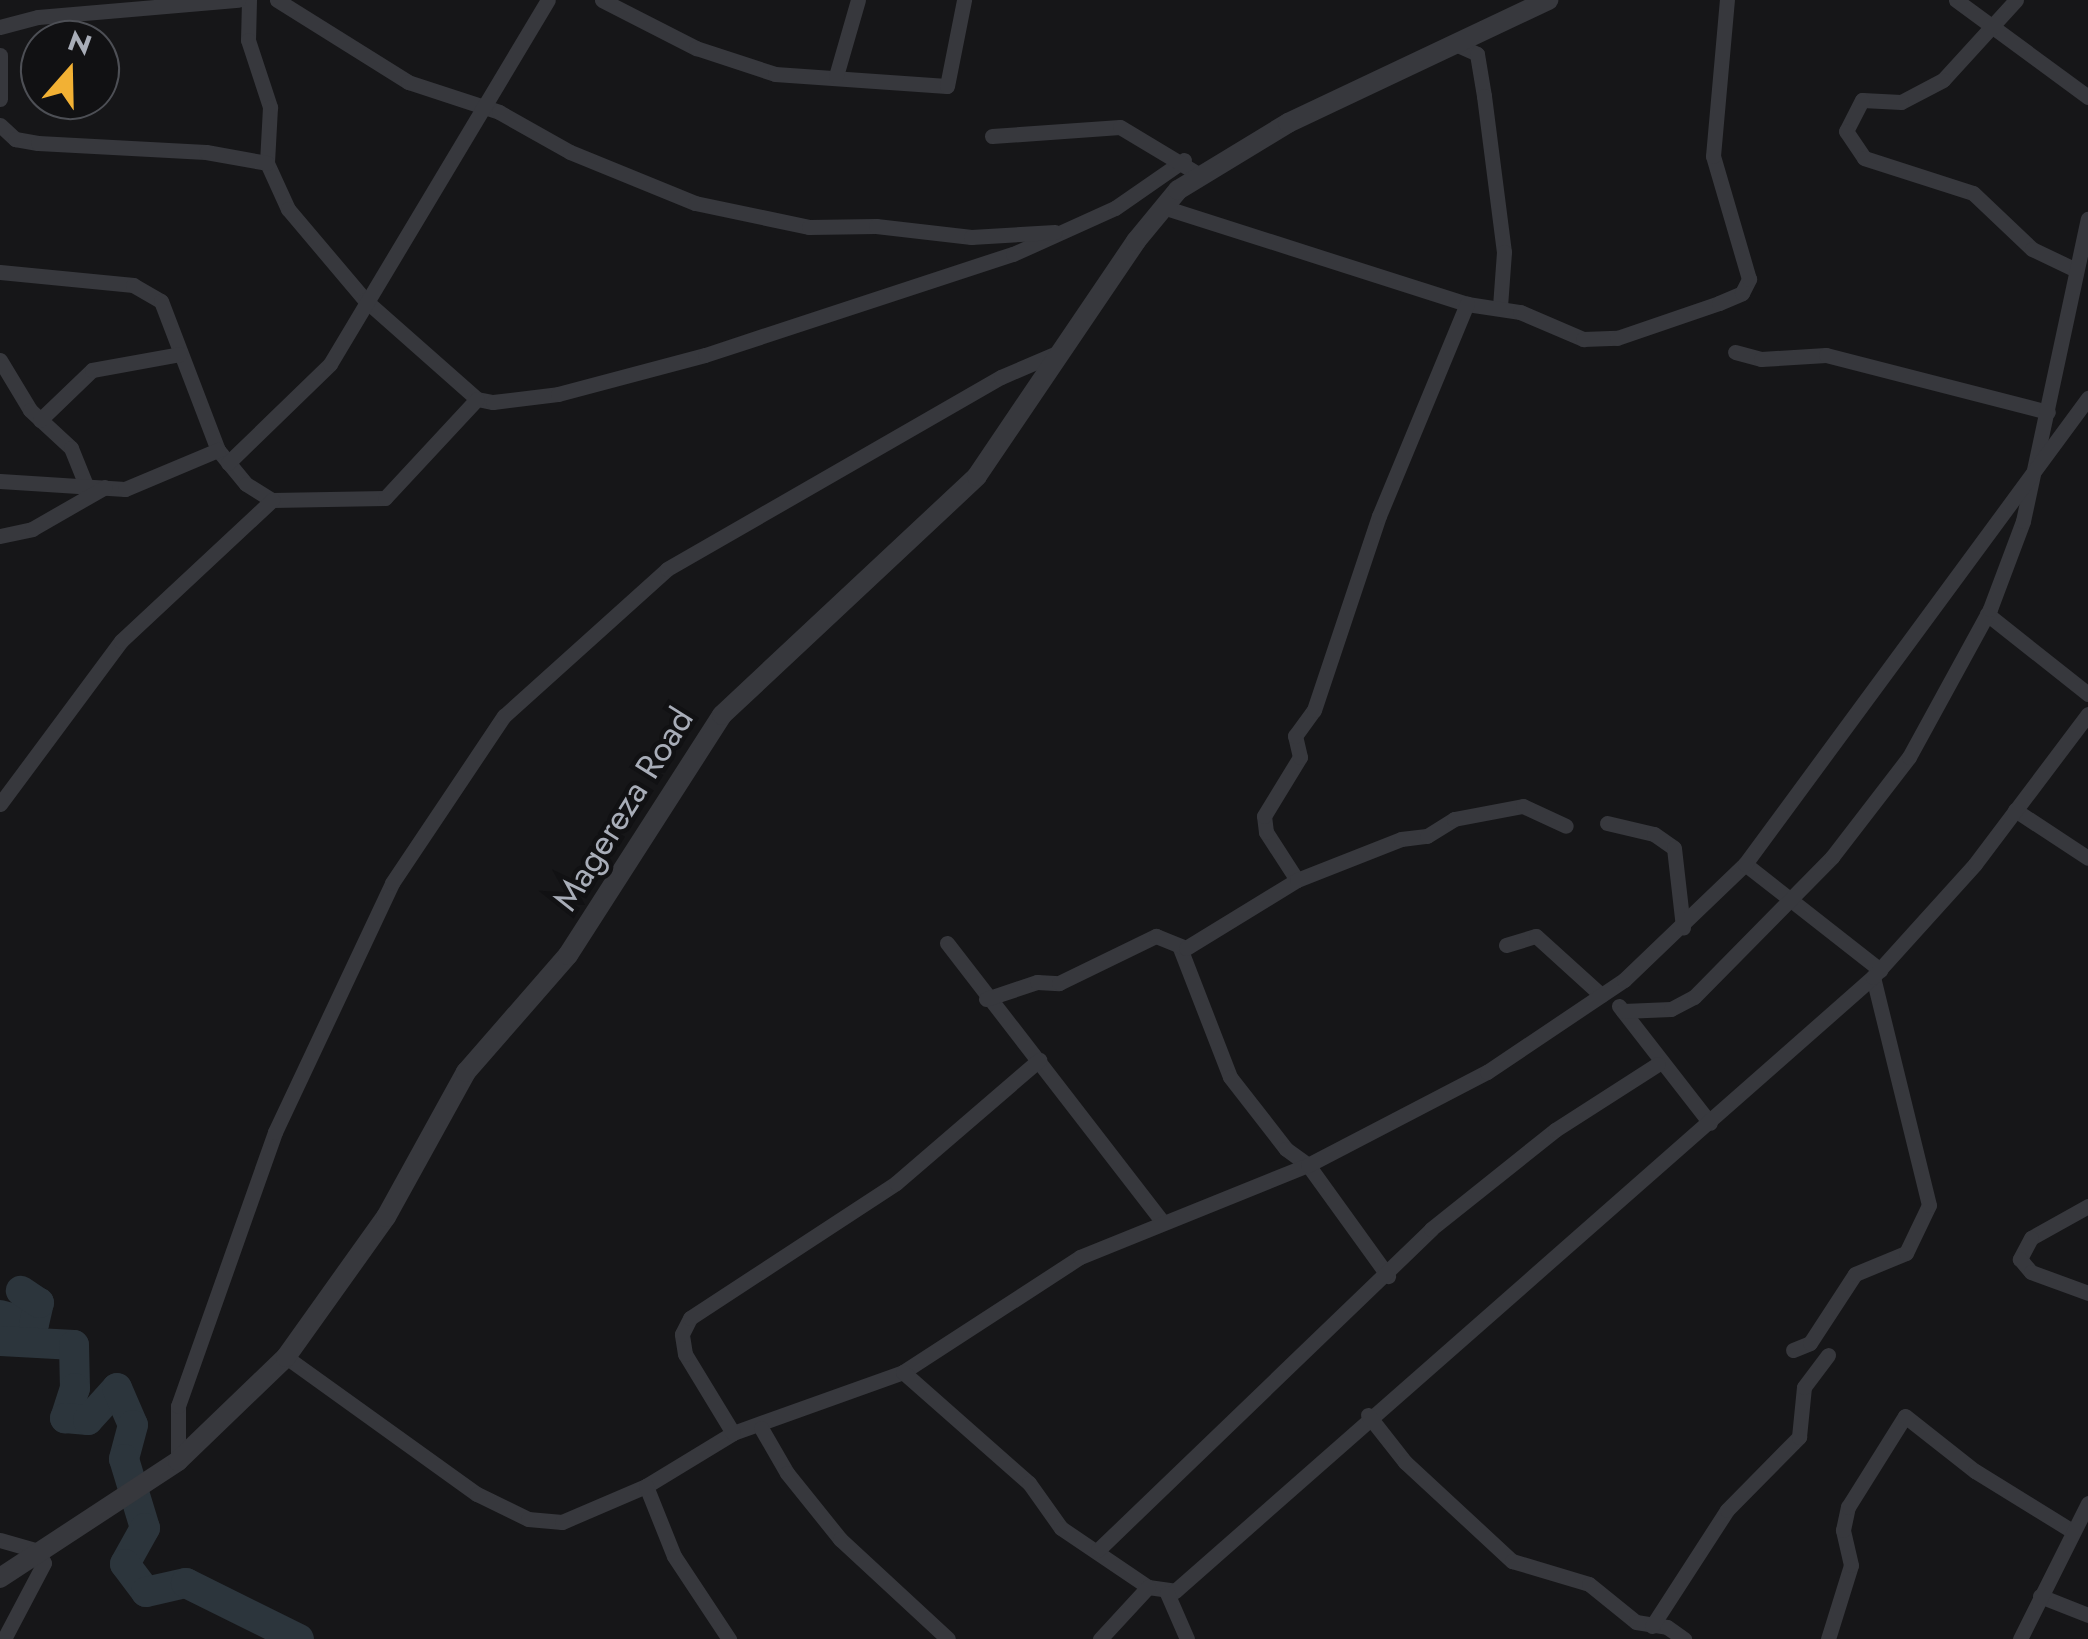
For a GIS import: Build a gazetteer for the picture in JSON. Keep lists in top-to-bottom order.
{
  "streets": {
    "street": ["Magereza Road"]
  },
  "north": "top"
}
